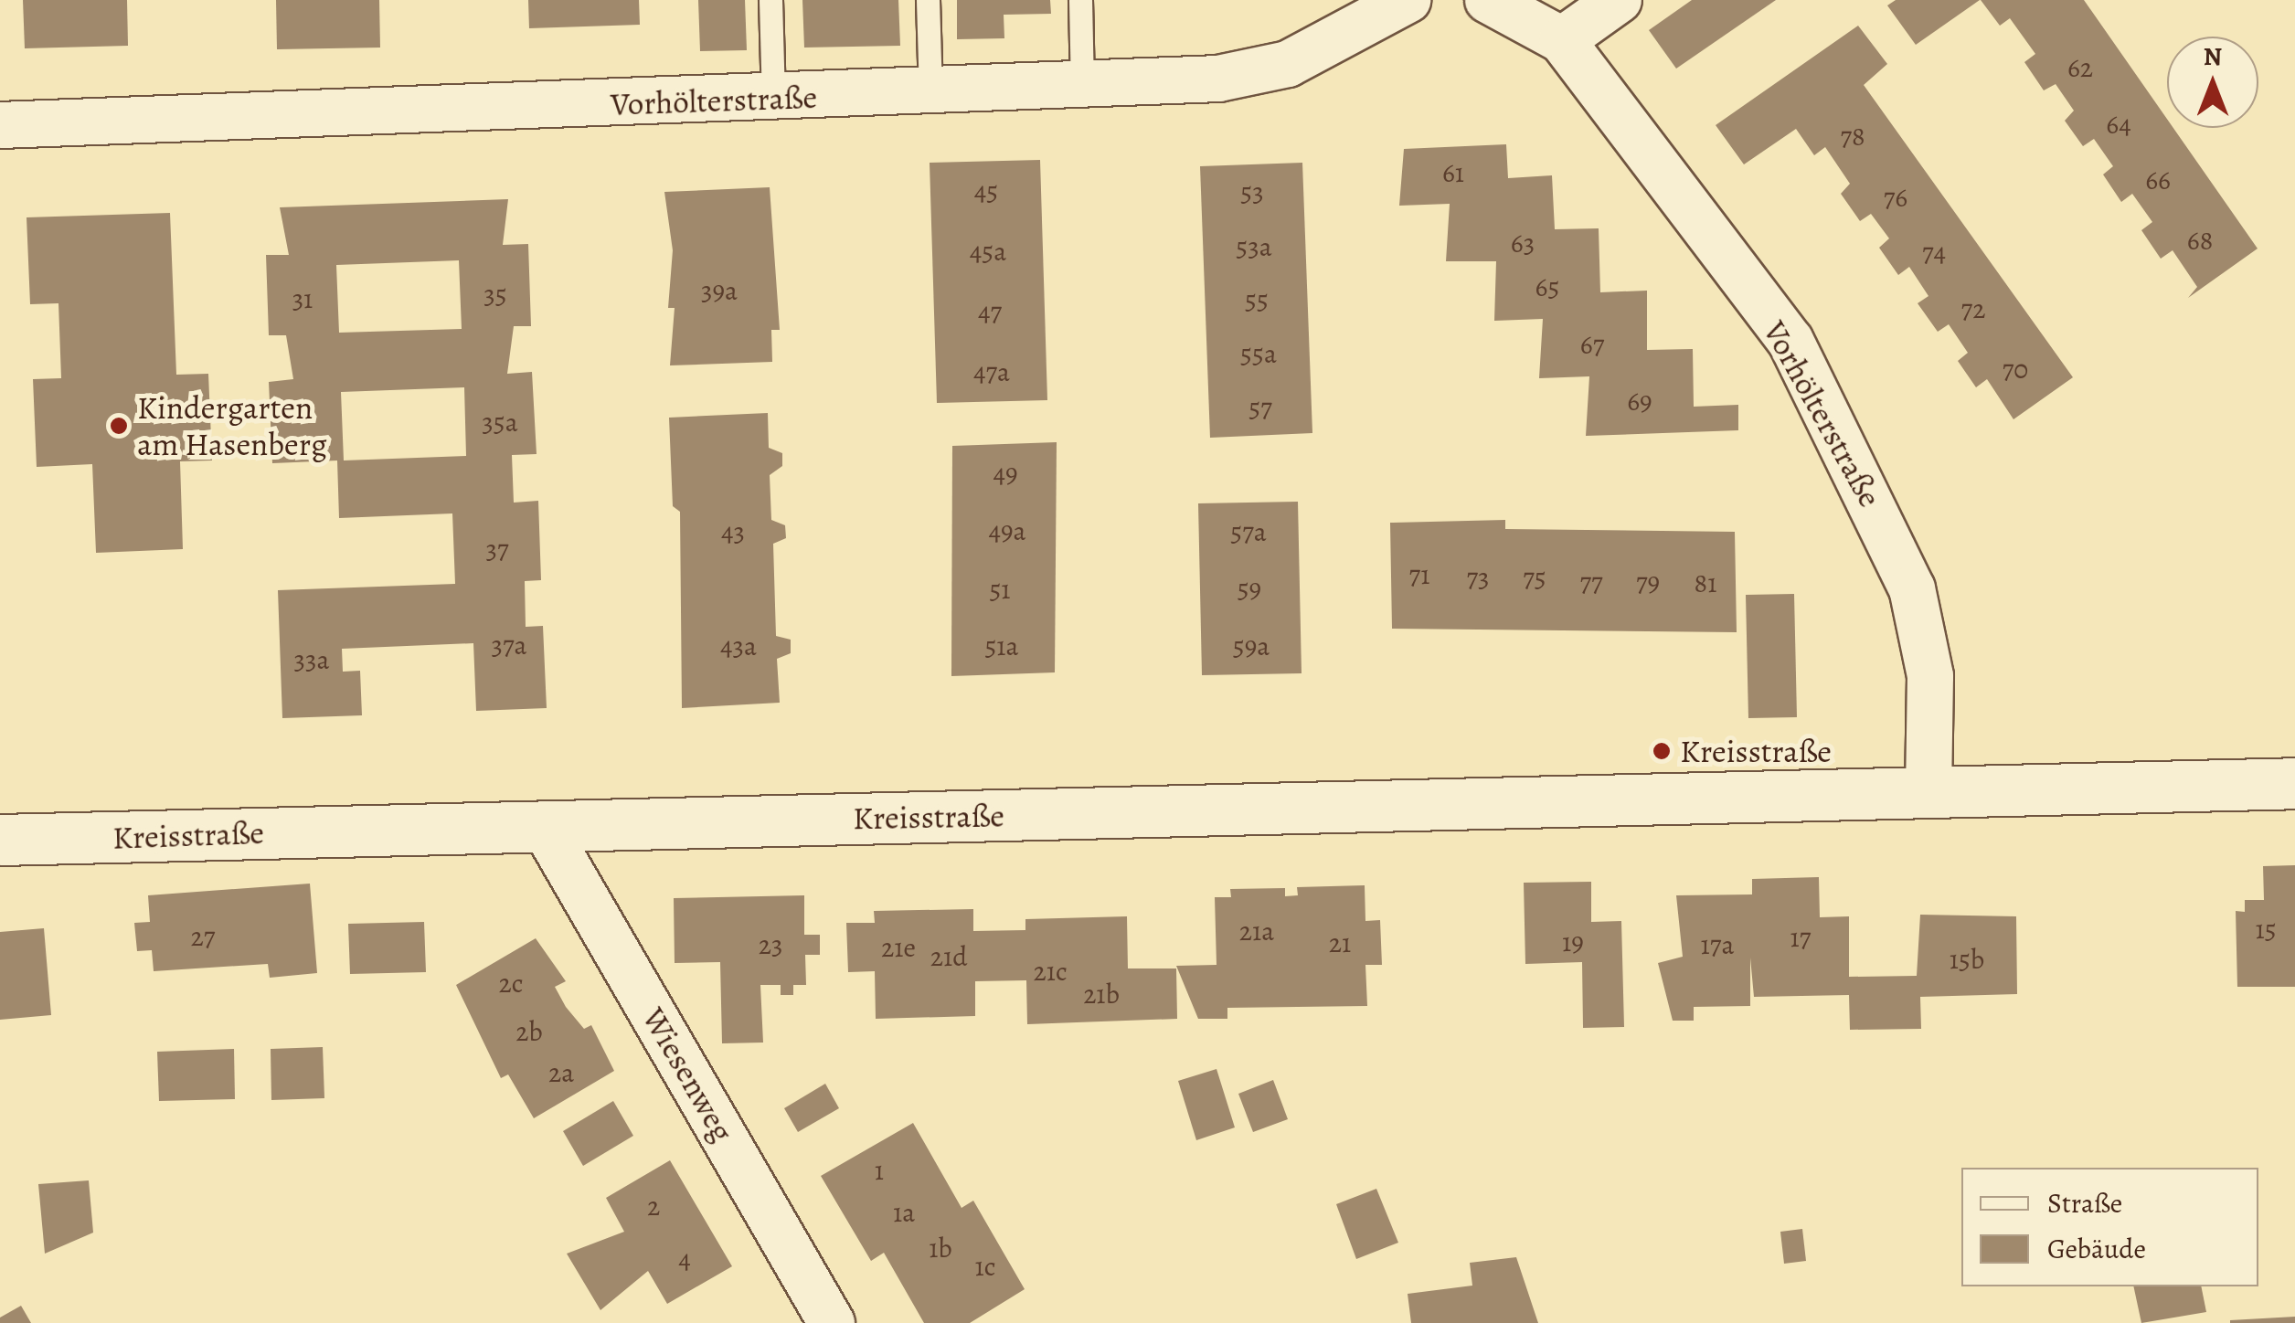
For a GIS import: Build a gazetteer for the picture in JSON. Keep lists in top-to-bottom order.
{
  "streets": {
    "main road": ["Kreisstraße"],
    "street": ["Vorhölterstraße", "Wiesenweg"]
  },
  "crossings": [
    ["Vorhölterstraße", "Kreisstraße"],
    ["Kreisstraße", "Wiesenweg"]
  ],
  "places": ["Kindergarten am Hasenberg", "Kreisstraße"],
  "house_numbers": [
    "62",
    "64",
    "78",
    "61",
    "66",
    "45",
    "53",
    "76",
    "68",
    "63",
    "53a",
    "45a",
    "74",
    "65",
    "39a",
    "35",
    "31",
    "55",
    "72",
    "47",
    "67",
    "55a",
    "70",
    "47a",
    "69",
    "57",
    "35a",
    "49",
    "49a",
    "43",
    "57a",
    "37",
    "71",
    "73",
    "75",
    "77",
    "79",
    "81",
    "59",
    "51",
    "37a",
    "43a",
    "51a",
    "59a",
    "33a",
    "15",
    "21a",
    "27",
    "17",
    "19",
    "21",
    "23",
    "17a",
    "21e",
    "21d",
    "15b",
    "21c",
    "2c",
    "21b",
    "2b",
    "2a",
    "1",
    "2",
    "1a",
    "1b",
    "4",
    "1c"
  ],
  "legend": ["Straße", "Gebäude"],
  "north": "top"
}
